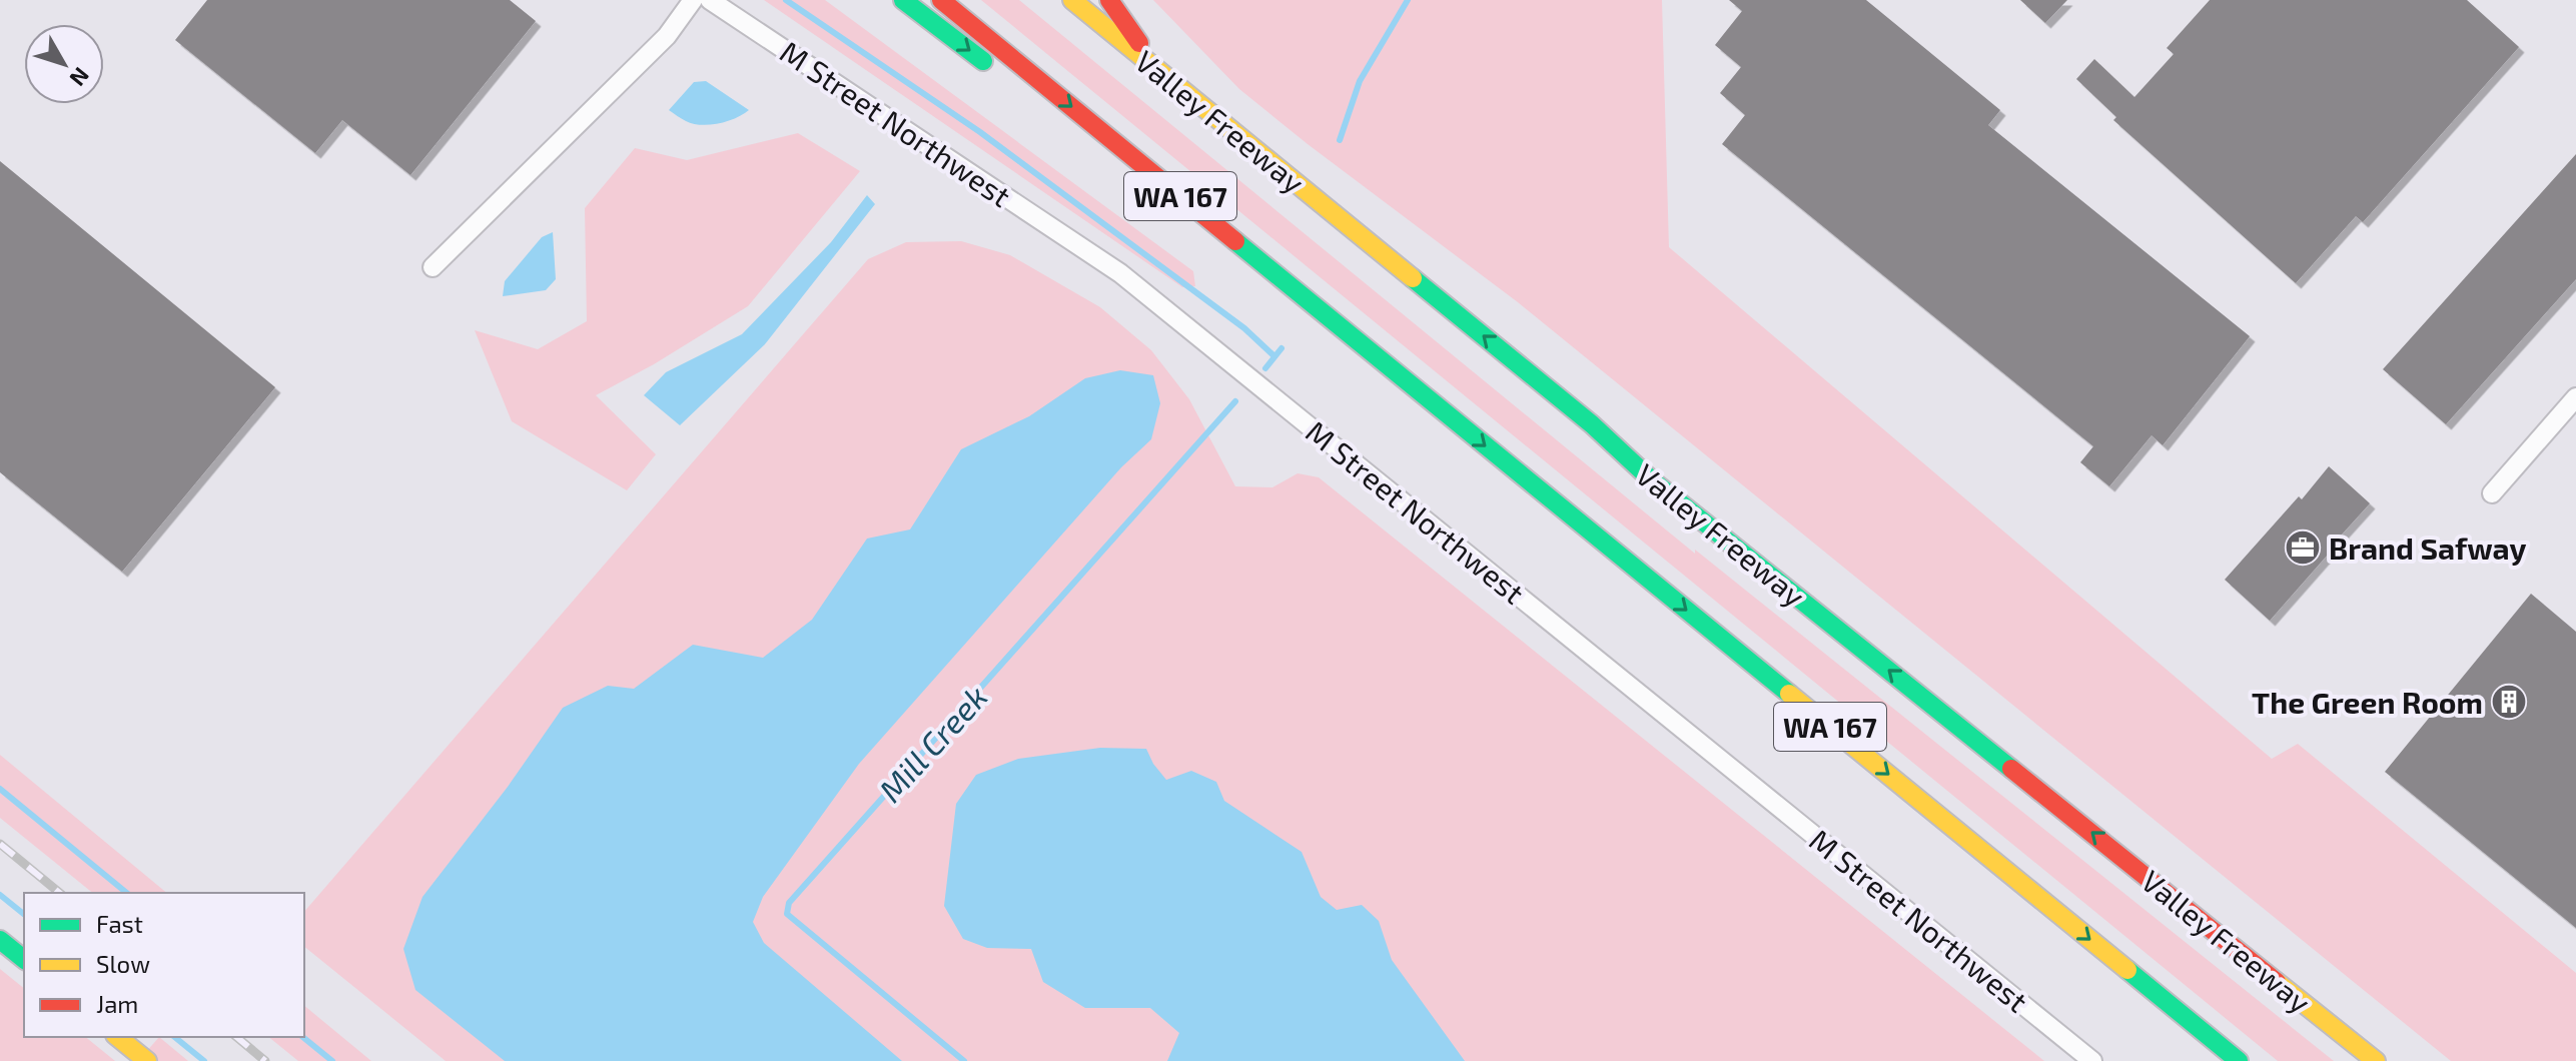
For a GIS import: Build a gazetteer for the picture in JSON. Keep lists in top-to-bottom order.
{
  "streets": {
    "main road": ["Valley Freeway", "WA 167"],
    "street": ["M Street Northwest"]
  },
  "water": ["Mill Creek"],
  "places": {
    "office": ["Brand Safway"],
    "building": ["The Green Room"]
  },
  "legend": ["Fast", "Slow", "Jam"],
  "north": "bottom right"
}
